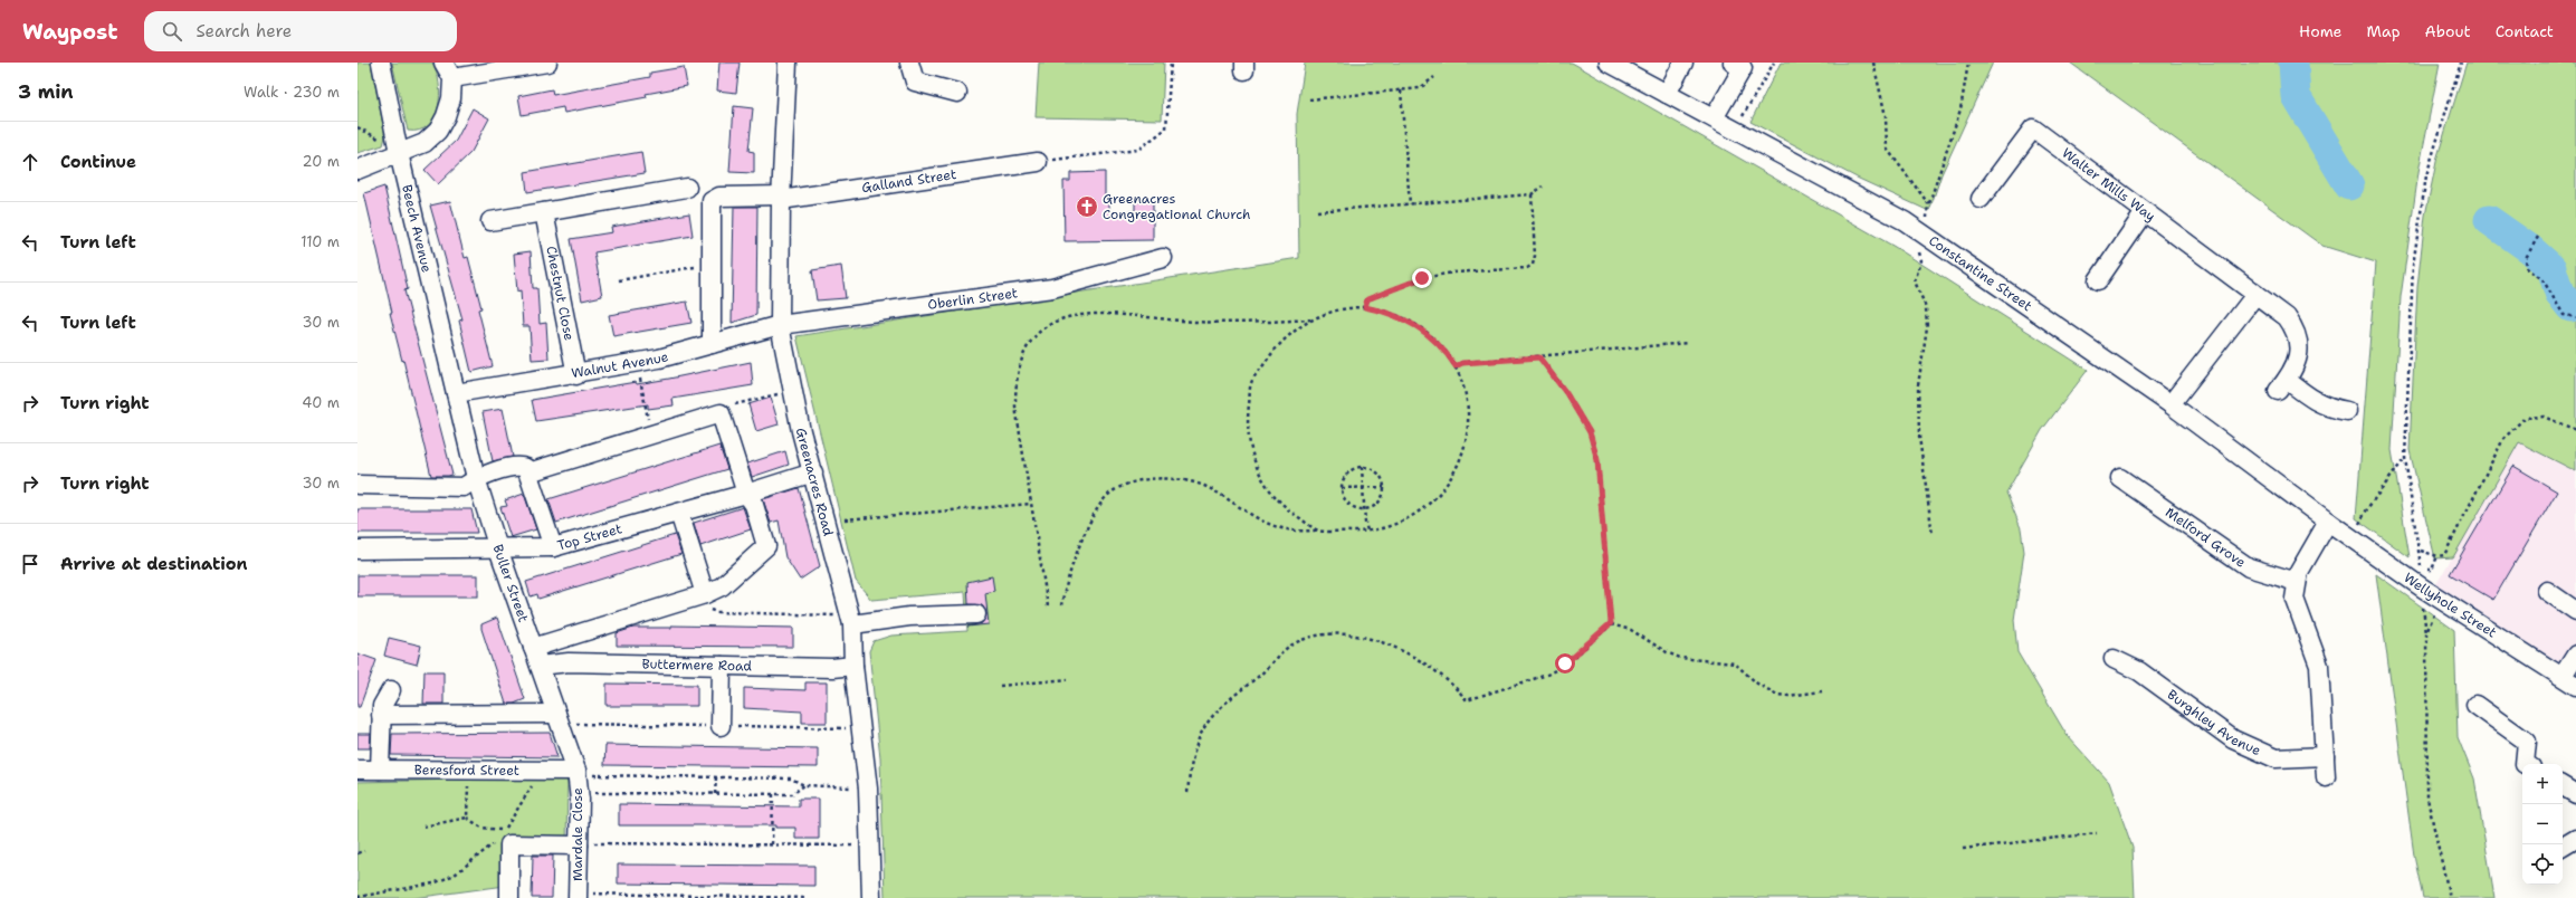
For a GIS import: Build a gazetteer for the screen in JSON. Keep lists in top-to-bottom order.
{
  "streets": {
    "street": [
      "Galland Street",
      "Walter Mills Way",
      "Beech Avenue",
      "Constantine Street",
      "Chestnut Close",
      "Oberlin Street",
      "Walnut Avenue",
      "Greenacres Road",
      "Top Street",
      "Melford Grove",
      "Buller Street",
      "Wellyhole Street",
      "Buttermere Road",
      "Burghley Avenue",
      "Beresford Street",
      "Mardale Close"
    ]
  },
  "crossings": [
    ["Galland Street", "Greenacres Road"],
    ["Beech Avenue", "Walnut Avenue"],
    ["Beech Avenue", "Buller Street"],
    ["Constantine Street", "Wellyhole Street"],
    ["Chestnut Close", "Walnut Avenue"],
    ["Oberlin Street", "Walnut Avenue"],
    ["Oberlin Street", "Greenacres Road"],
    ["Walnut Avenue", "Greenacres Road"],
    ["Walnut Avenue", "Buller Street"],
    ["Greenacres Road", "Top Street"],
    ["Greenacres Road", "Buttermere Road"],
    ["Top Street", "Buller Street"],
    ["Buller Street", "Buttermere Road"],
    ["Buller Street", "Beresford Street"],
    ["Buller Street", "Mardale Close"],
    ["Beresford Street", "Mardale Close"]
  ],
  "places": {
    "church": ["Greenacres Congregational Church"]
  },
  "page": {
    "header": "Waypost",
    "search": "Search here",
    "nav": [
      "Home",
      "Map",
      "About",
      "Contact"
    ],
    "heading": ["3 min", "Walk · 230 m"],
    "list": [
      ["Continue", "20 m"],
      ["Turn left", "110 m"],
      ["Turn left", "30 m"],
      ["Turn right", "40 m"],
      ["Turn right", "30 m"],
      "Arrive at destination"
    ],
    "map_buttons": ["+", "−"]
  }
}
